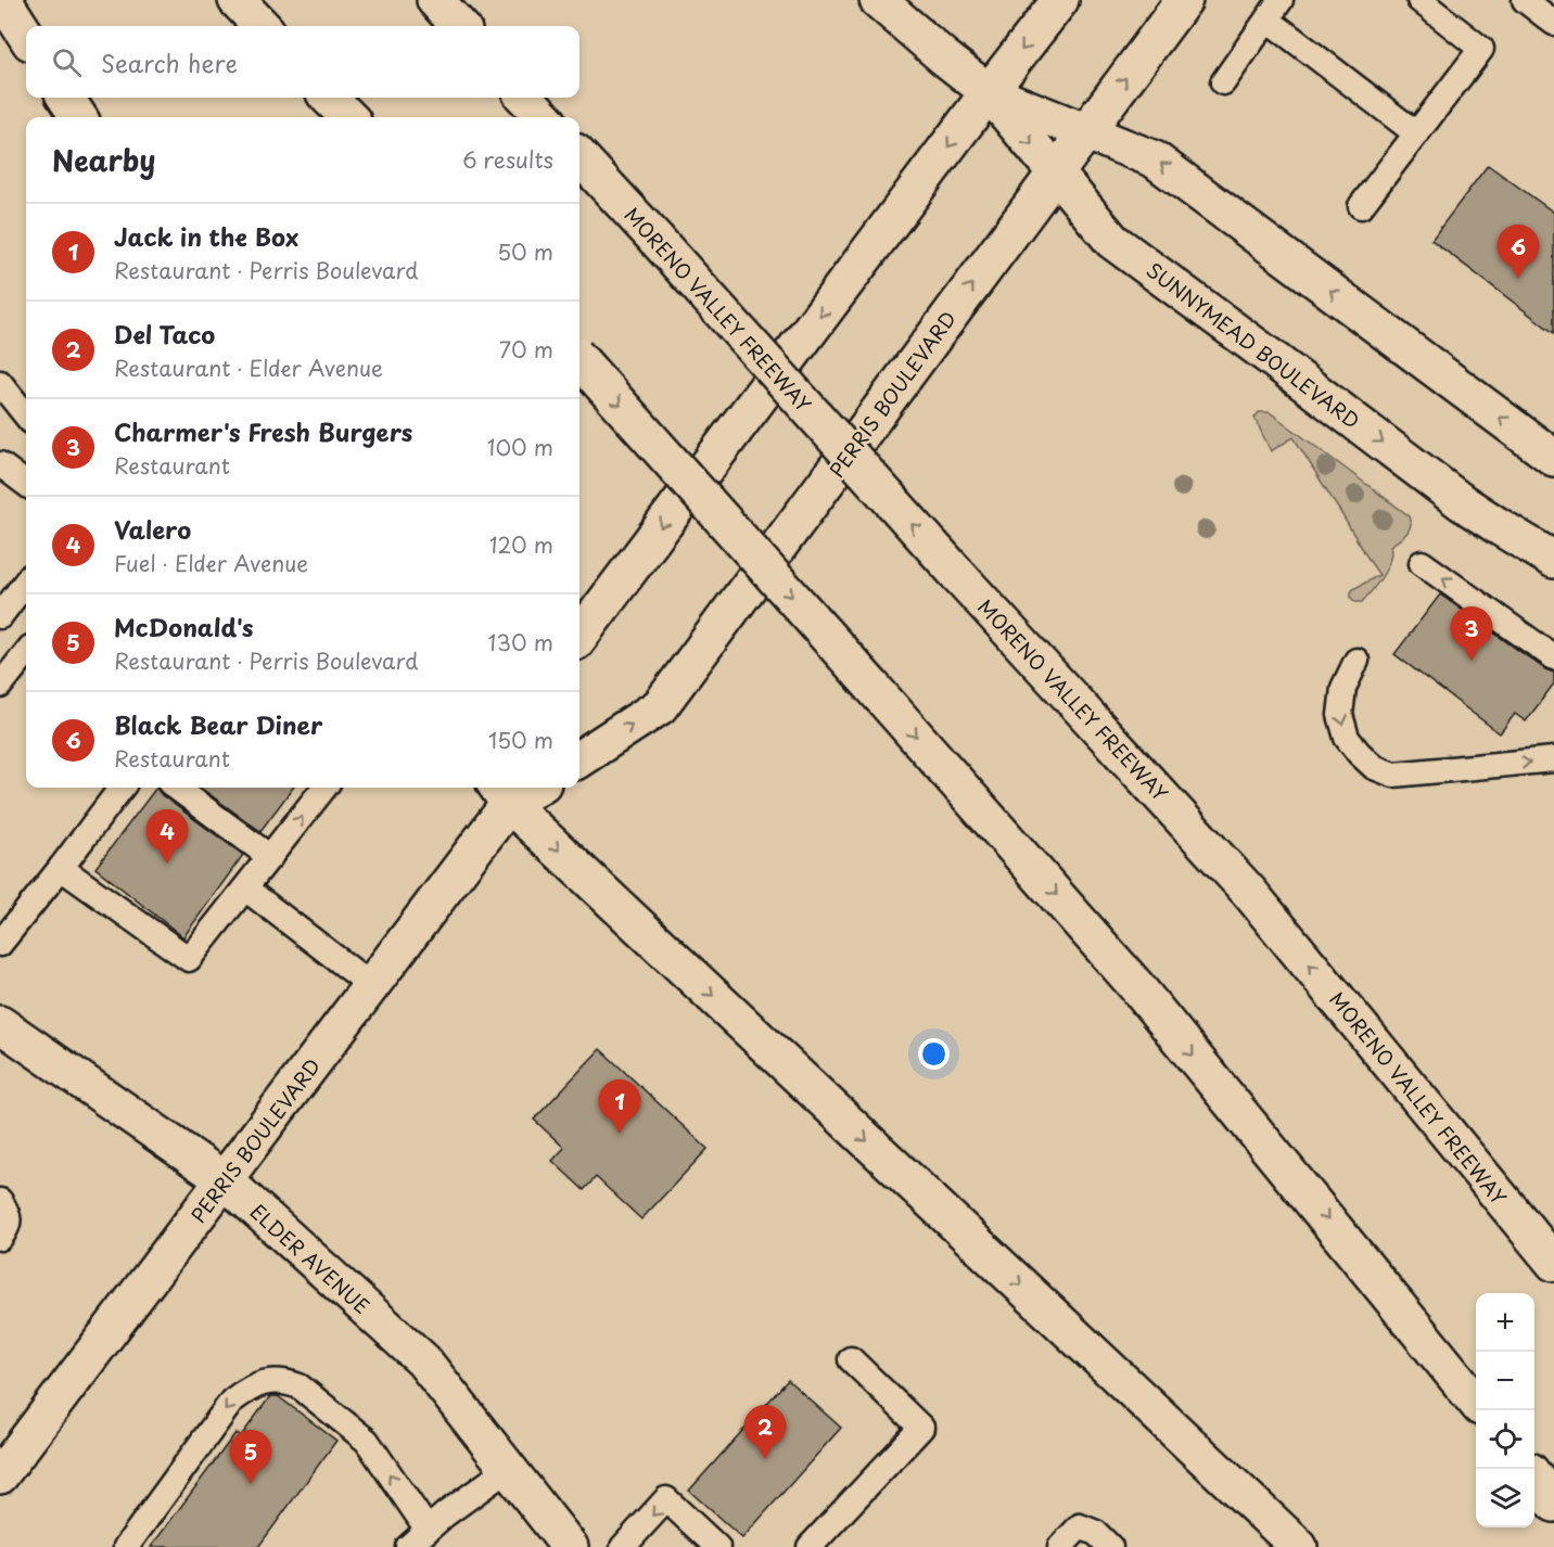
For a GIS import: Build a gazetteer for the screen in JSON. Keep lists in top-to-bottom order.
{
  "streets": {
    "main road": [
      "MORENO VALLEY FREEWAY",
      "SUNNYMEAD BOULEVARD",
      "PERRIS BOULEVARD",
      "ELDER AVENUE"
    ]
  },
  "crossings": [
    ["SUNNYMEAD BOULEVARD", "PERRIS BOULEVARD"],
    ["PERRIS BOULEVARD", "ELDER AVENUE"]
  ],
  "page": {
    "search": "Search here",
    "heading": ["Nearby", "6 results"],
    "list": [
      {
        "mark": "1",
        "name": "Jack in the Box",
        "note": "Restaurant · Perris Boulevard",
        "value": "50 m"
      },
      {
        "mark": "2",
        "name": "Del Taco",
        "note": "Restaurant · Elder Avenue",
        "value": "70 m"
      },
      {
        "mark": "3",
        "name": "Charmer's Fresh Burgers",
        "note": "Restaurant",
        "value": "100 m"
      },
      {
        "mark": "4",
        "name": "Valero",
        "note": "Fuel · Elder Avenue",
        "value": "120 m"
      },
      {
        "mark": "5",
        "name": "McDonald's",
        "note": "Restaurant · Perris Boulevard",
        "value": "130 m"
      },
      {
        "mark": "6",
        "name": "Black Bear Diner",
        "note": "Restaurant",
        "value": "150 m"
      }
    ],
    "pins": [
      "6",
      "3",
      "4",
      "1",
      "2",
      "5"
    ],
    "map_buttons": ["+", "−"]
  }
}
